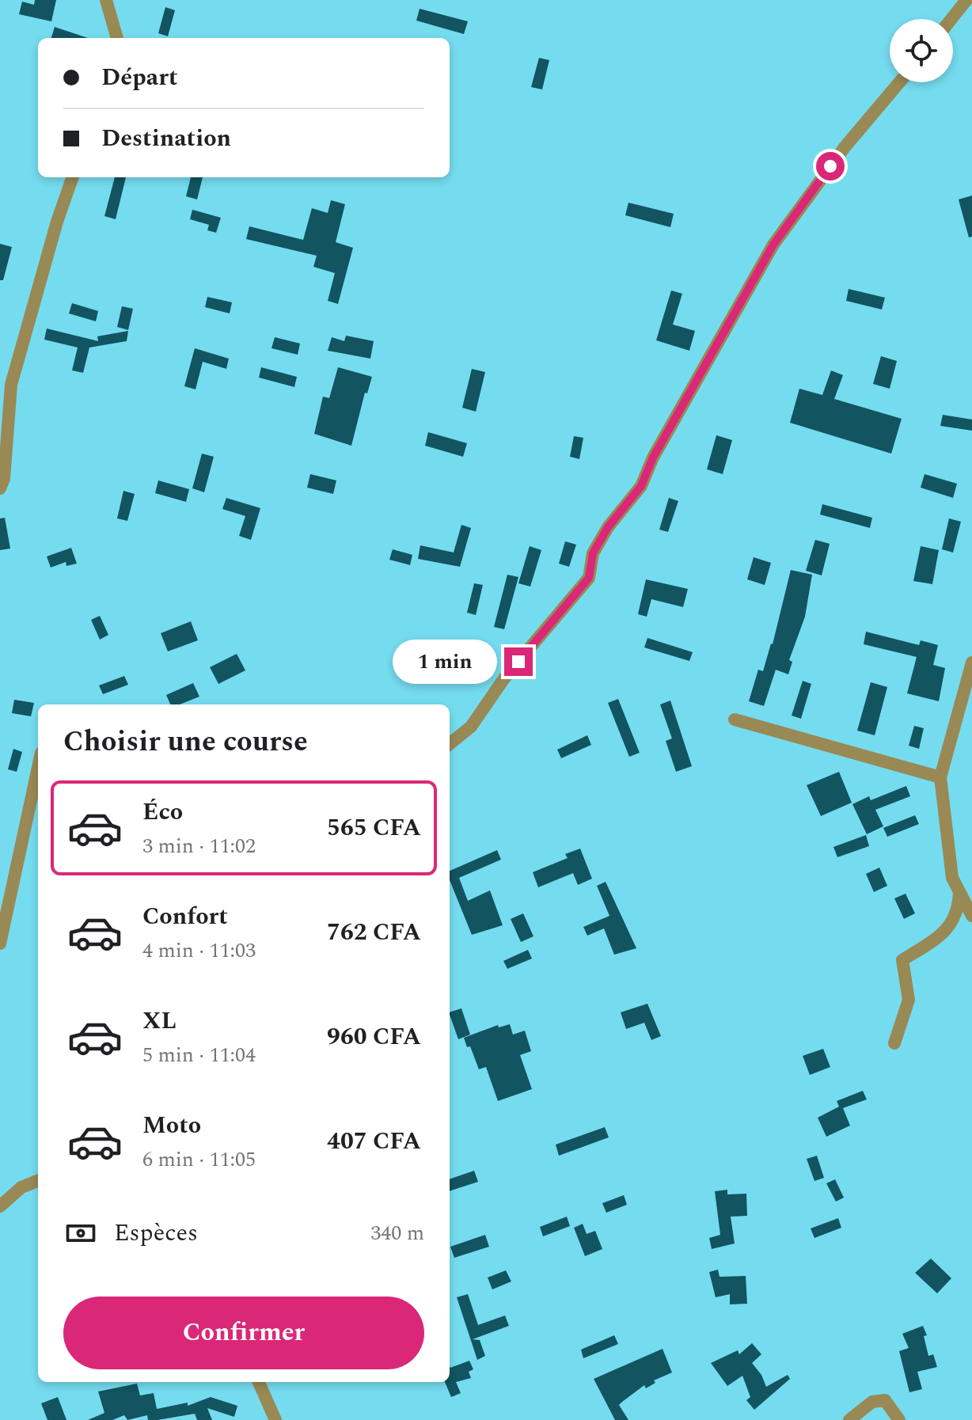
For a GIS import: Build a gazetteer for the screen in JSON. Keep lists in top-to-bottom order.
{
  "page": {
    "banner": ["Départ", "Destination"],
    "bubble": "1 min",
    "heading": "Choisir une course",
    "list": [
      {
        "name": "Éco",
        "note": "3 min · 11:02",
        "value": "565 CFA"
      },
      {
        "name": "Confort",
        "note": "4 min · 11:03",
        "value": "762 CFA"
      },
      {
        "name": "XL",
        "note": "5 min · 11:04",
        "value": "960 CFA"
      },
      {
        "name": "Moto",
        "note": "6 min · 11:05",
        "value": "407 CFA"
      }
    ],
    "pay": ["Espèces", "340 m"],
    "buttons": "Confirmer"
  }
}
